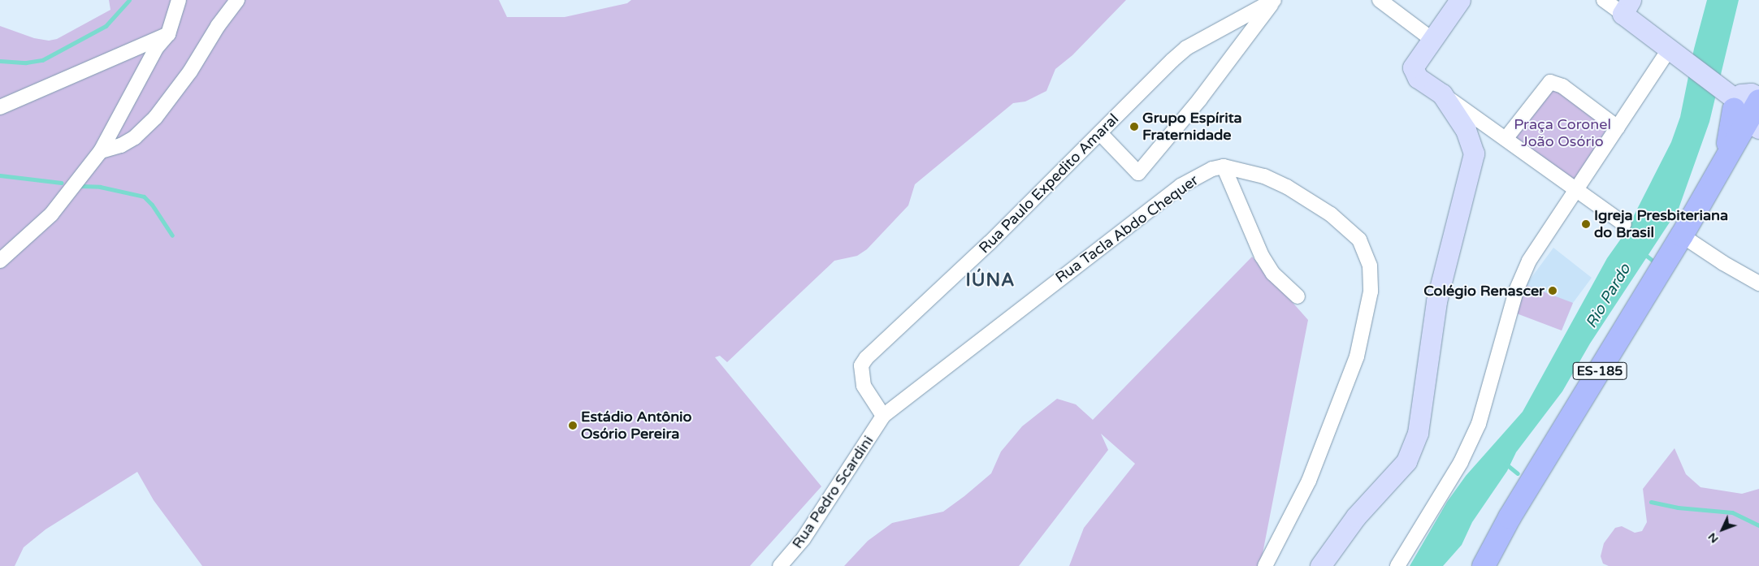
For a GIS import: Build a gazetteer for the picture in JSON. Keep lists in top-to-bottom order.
{
  "streets": {
    "main road": ["ES-185"],
    "street": ["Rua Paulo Expedito Amaral", "Rua Tacla Abdo Chequer", "Rua Pedro Scardini"]
  },
  "crossings": [
    ["Rua Paulo Expedito Amaral", "Rua Tacla Abdo Chequer"],
    ["Rua Paulo Expedito Amaral", "Rua Pedro Scardini"],
    ["Rua Tacla Abdo Chequer", "Rua Pedro Scardini"]
  ],
  "districts": ["IÚNA"],
  "water": ["Rio Pardo"],
  "parks": ["Praça Coronel João Osório"],
  "places": [
    "Grupo Espírita Fraternidade",
    "Igreja Presbiteriana do Brasil",
    "Colégio Renascer",
    "Estádio Antônio Osório Pereira"
  ],
  "north": "bottom left"
}
